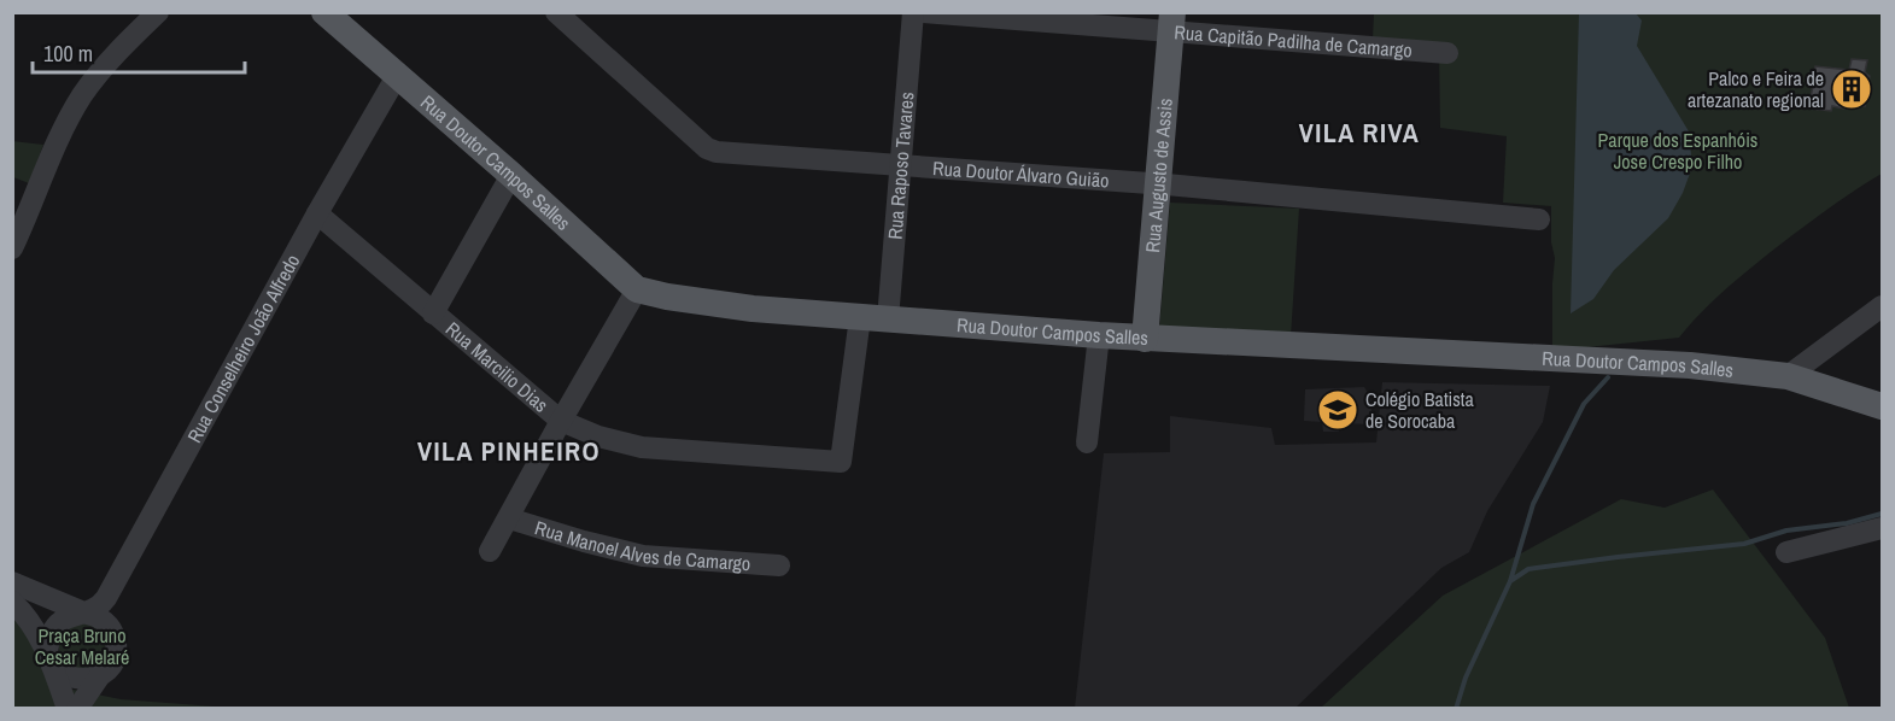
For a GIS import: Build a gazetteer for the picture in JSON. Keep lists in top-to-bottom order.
{
  "streets": {
    "main road": ["Rua Doutor Campos Salles", "Rua Augusto de Assis"],
    "street": [
      "Rua Capitão Padilha de Camargo",
      "Rua Raposo Tavares",
      "Rua Doutor Álvaro Guião",
      "Rua Conselheiro João Alfredo",
      "Rua Marcilio Dias",
      "Rua Manoel Alves de Camargo"
    ]
  },
  "crossings": [
    ["Rua Capitão Padilha de Camargo", "Rua Augusto de Assis"],
    ["Rua Doutor Campos Salles", "Rua Raposo Tavares"],
    ["Rua Doutor Campos Salles", "Rua Augusto de Assis"],
    ["Rua Doutor Campos Salles", "Rua Conselheiro João Alfredo"],
    ["Rua Raposo Tavares", "Rua Doutor Álvaro Guião"],
    ["Rua Raposo Tavares", "Rua Marcilio Dias"],
    ["Rua Doutor Álvaro Guião", "Rua Augusto de Assis"],
    ["Rua Conselheiro João Alfredo", "Rua Marcilio Dias"]
  ],
  "districts": ["VILA RIVA", "VILA PINHEIRO"],
  "parks": ["Parque dos Espanhóis Jose Crespo Filho", "Praça Bruno Cesar Melaré"],
  "places": {
    "building": ["Palco e Feira de artezanato regional"],
    "school or university": ["Colégio Batista de Sorocaba"]
  },
  "scale_bar": "100 m"
}
